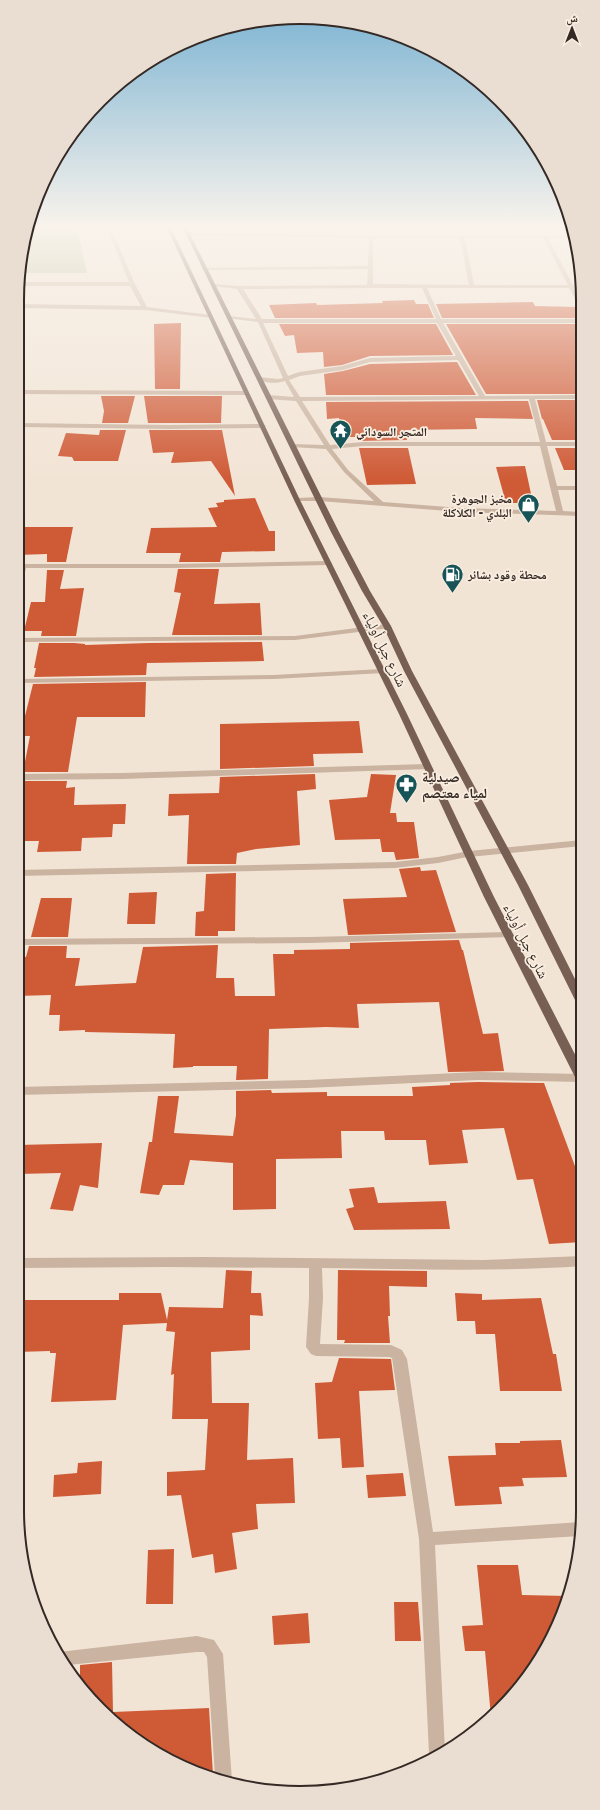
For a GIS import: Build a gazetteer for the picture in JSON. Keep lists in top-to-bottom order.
{
  "streets": {
    "main road": ["شارع جبل أولياء"]
  },
  "places": {
    "temple": ["المتجر السوداني"],
    "shop": ["مخبز الجوهرة البلدي - الكلاكلة"],
    "fuel station": ["محطة وقود بشائر"],
    "pharmacy": ["صيدلية لمياء معتصم"]
  },
  "north": "top"
}
